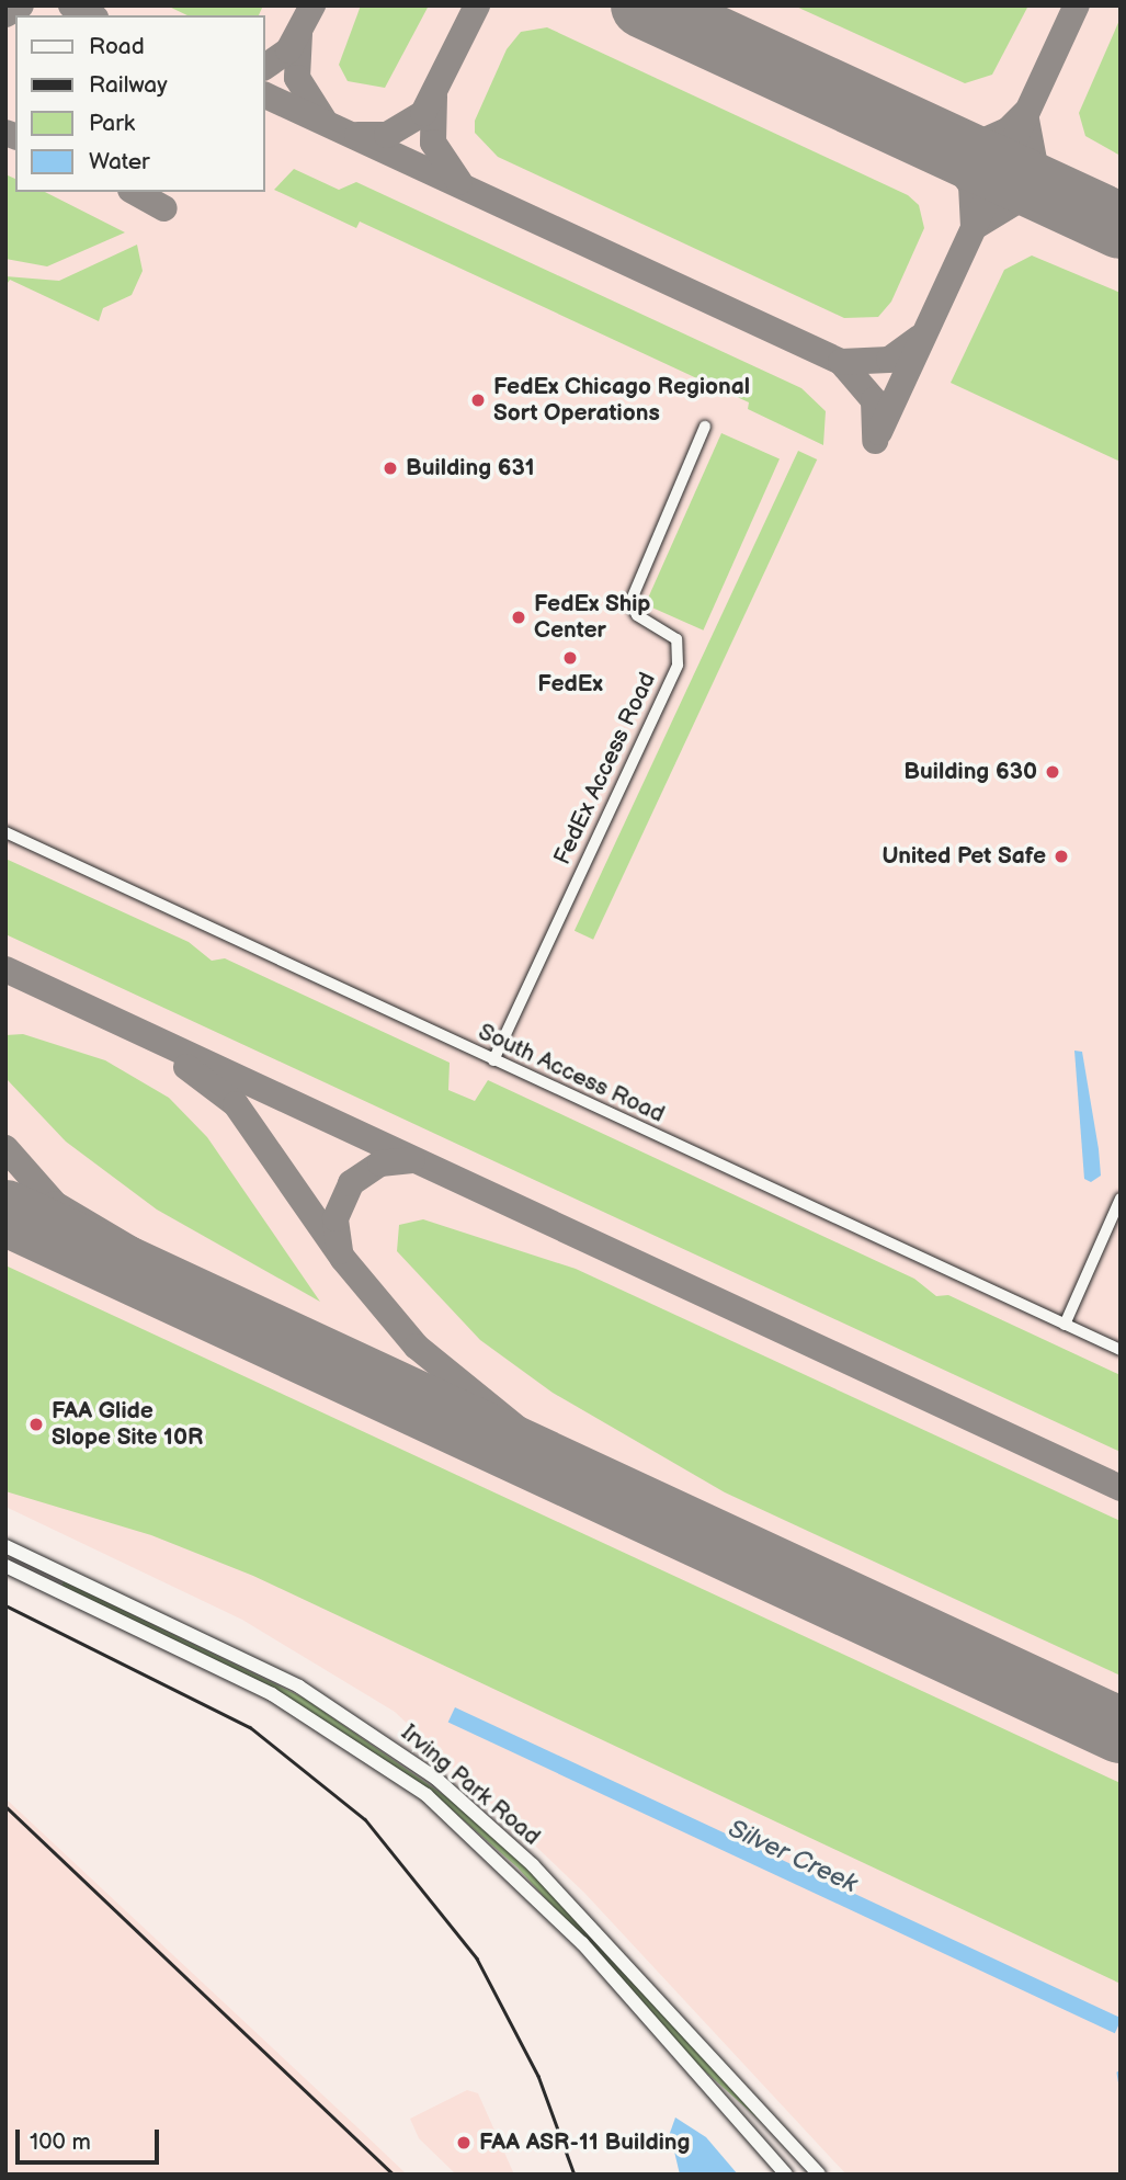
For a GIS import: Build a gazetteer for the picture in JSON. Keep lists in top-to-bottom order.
{
  "streets": {
    "main road": ["Irving Park Road"],
    "street": ["FedEx Access Road", "South Access Road"]
  },
  "crossings": [
    ["FedEx Access Road", "South Access Road"]
  ],
  "water": ["Silver Creek"],
  "places": [
    "FedEx Chicago Regional Sort Operations",
    "Building 631",
    "FedEx Ship Center",
    "FedEx",
    "Building 630",
    "United Pet Safe",
    "FAA Glide Slope Site 10R",
    "FAA ASR-11 Building"
  ],
  "legend": [
    "Road",
    "Railway",
    "Park",
    "Water"
  ],
  "scale_bar": "100 m"
}
